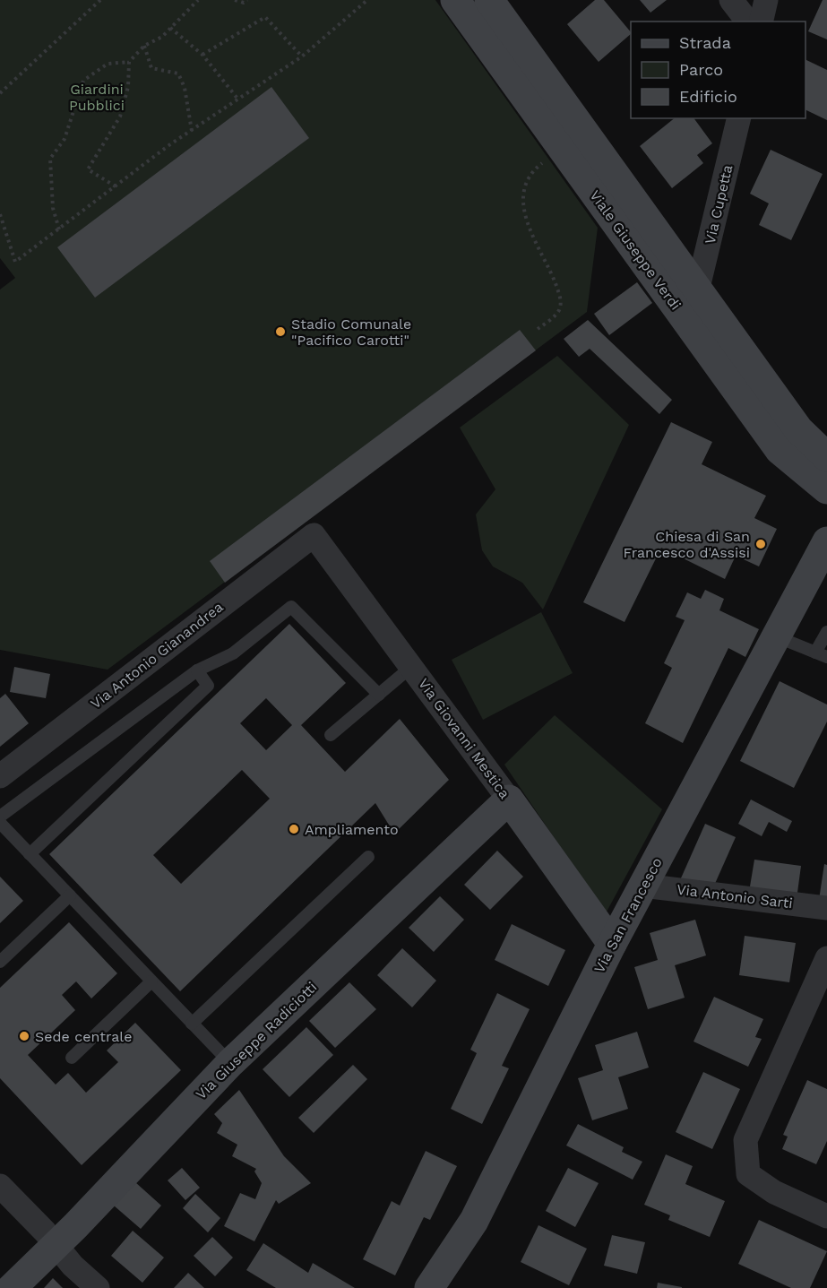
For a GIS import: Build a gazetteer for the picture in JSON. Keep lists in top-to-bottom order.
{
  "streets": {
    "street": [
      "Via Cupetta",
      "Viale Giuseppe Verdi",
      "Via Antonio Gianandrea",
      "Via Giovanni Mestica",
      "Via Antonio Sarti",
      "Via San Francesco",
      "Via Giuseppe Radiciotti"
    ]
  },
  "crossings": [
    ["Via Cupetta", "Viale Giuseppe Verdi"],
    ["Via Antonio Gianandrea", "Via Giovanni Mestica"],
    ["Via Giovanni Mestica", "Via San Francesco"],
    ["Via Giovanni Mestica", "Via Giuseppe Radiciotti"],
    ["Via Antonio Sarti", "Via San Francesco"]
  ],
  "parks": ["Giardini Pubblici"],
  "places": [
    "Stadio Comunale \"Pacifico Carotti\"",
    "Chiesa di San Francesco d'Assisi",
    "Ampliamento",
    "Sede centrale"
  ],
  "legend": ["Strada", "Parco", "Edificio"]
}
